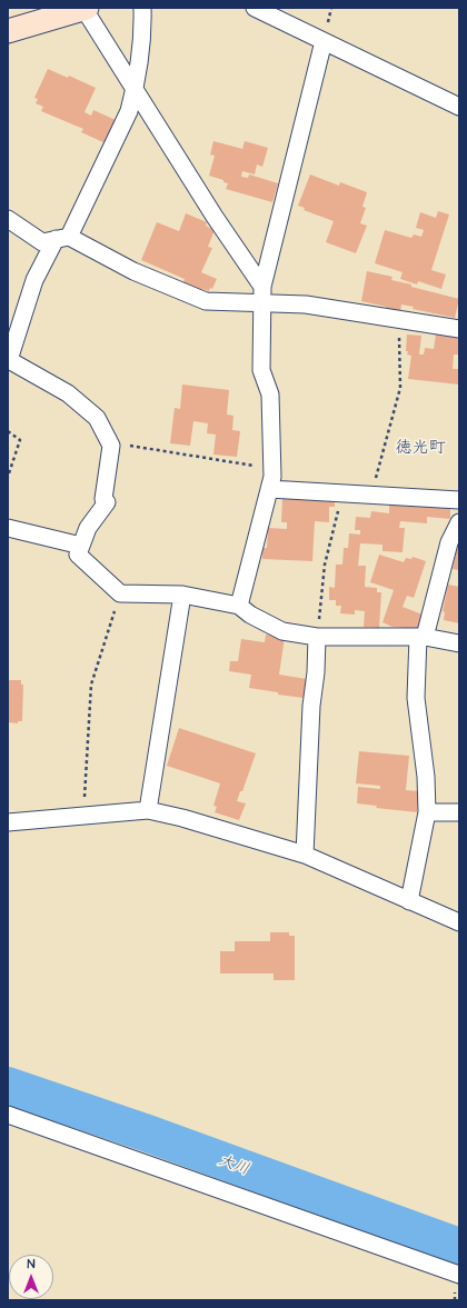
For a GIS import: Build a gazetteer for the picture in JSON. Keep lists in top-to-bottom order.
{
  "districts": ["徳光町"],
  "water": ["大川"],
  "north": "top"
}
